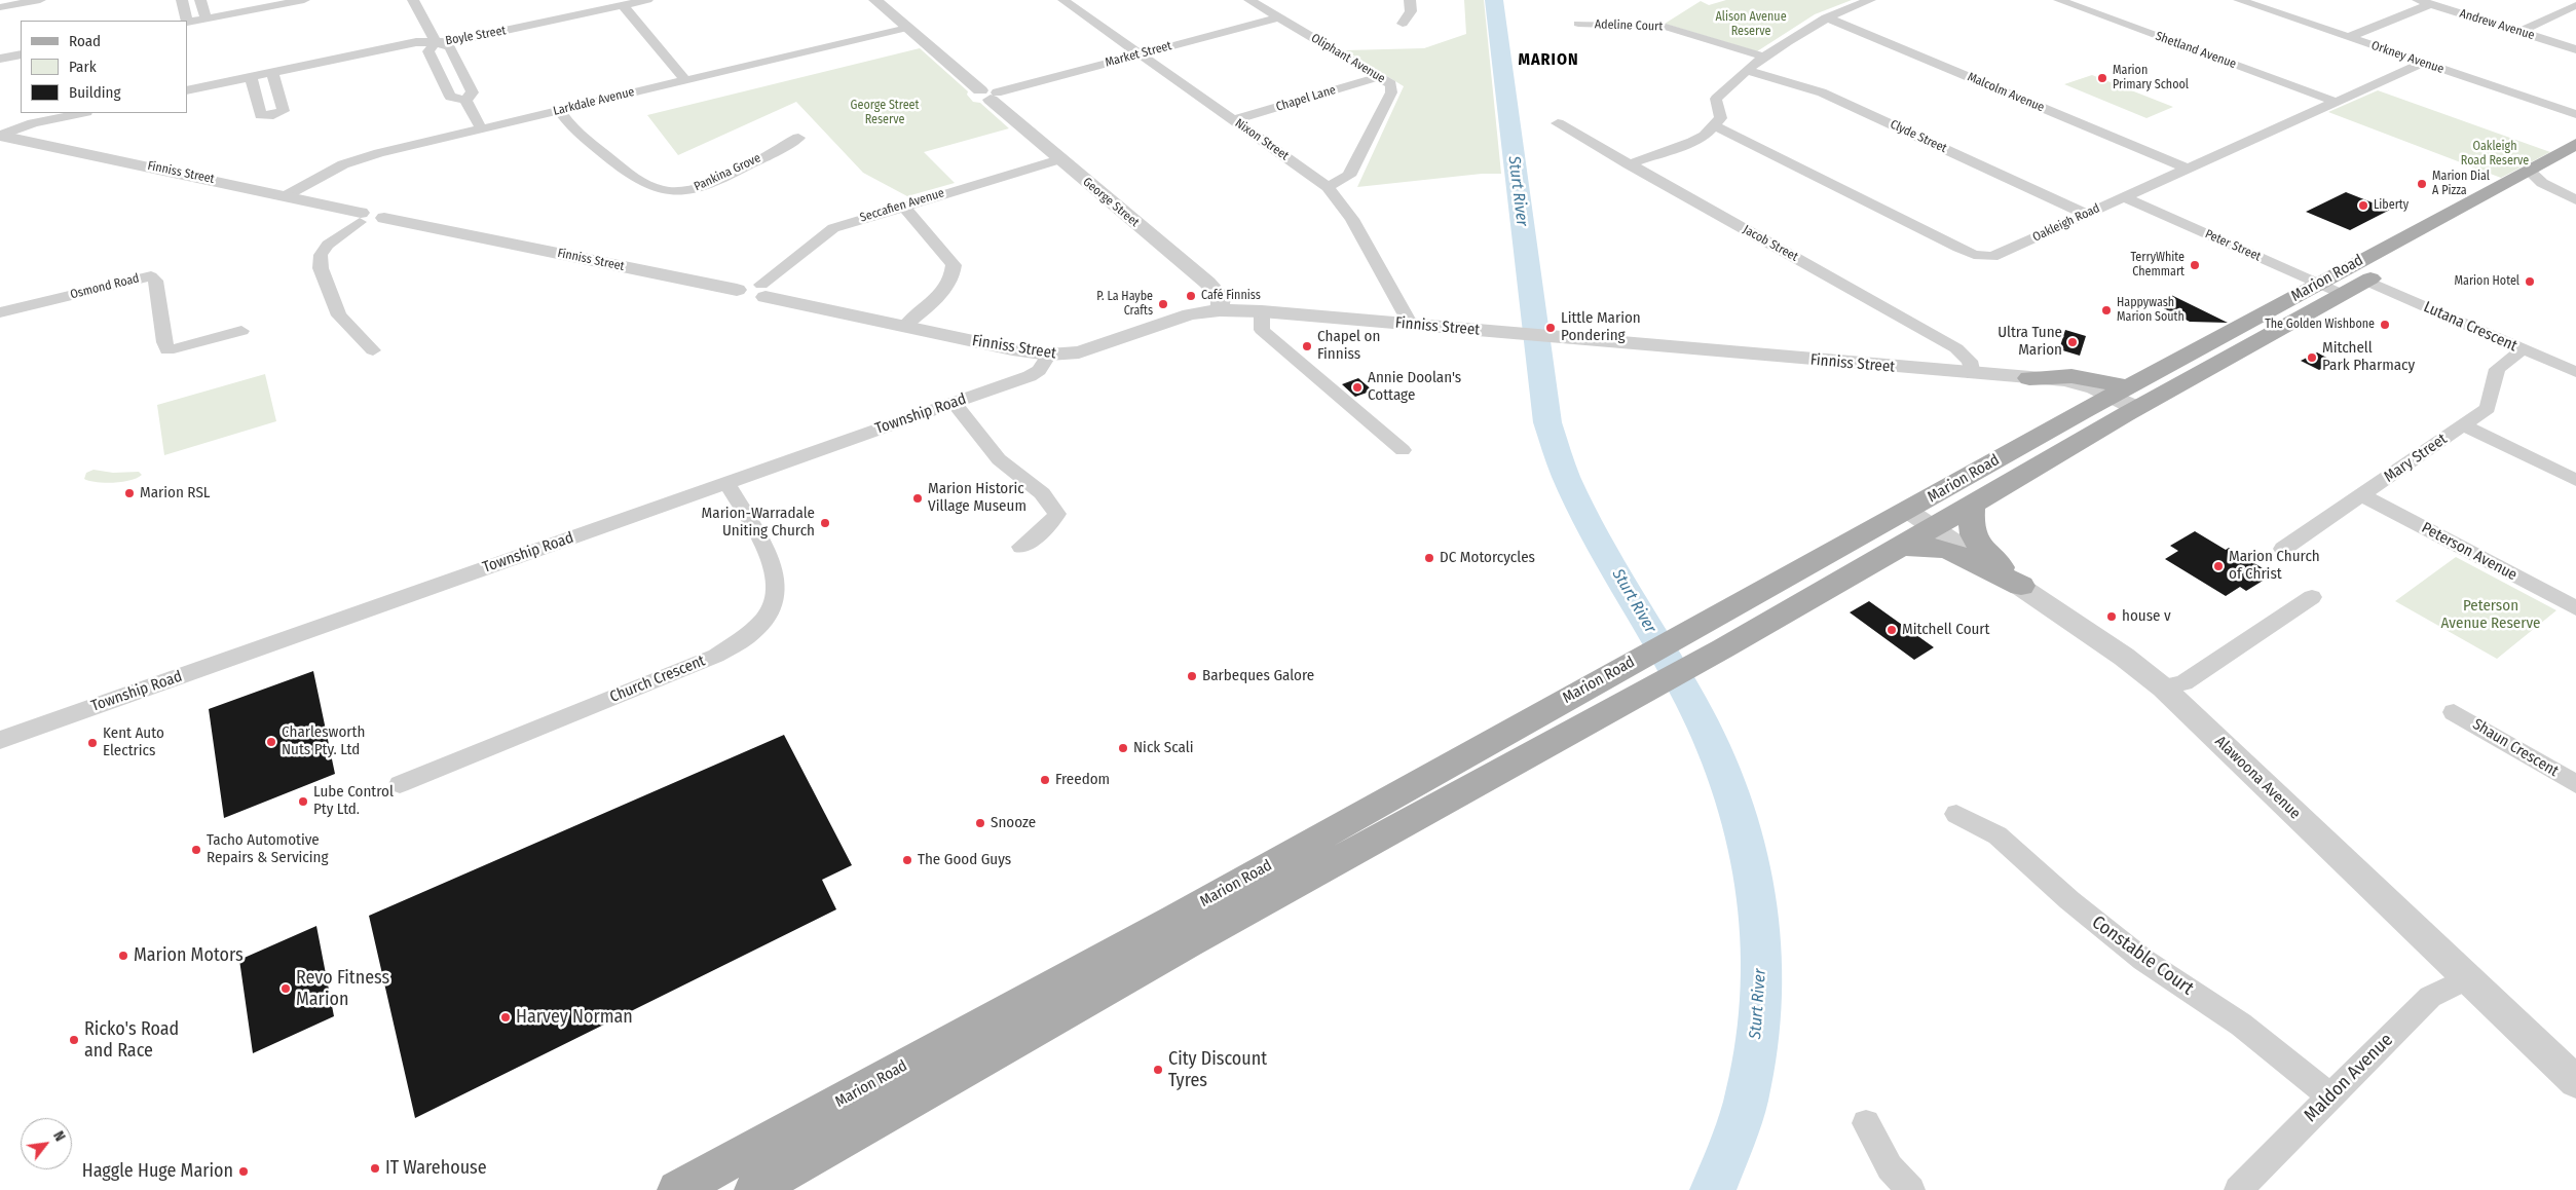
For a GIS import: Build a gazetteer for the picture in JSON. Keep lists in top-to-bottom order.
{
  "streets": {
    "main road": ["Marion Road"],
    "street": [
      "Andrew Avenue",
      "Adeline Court",
      "Boyle Street",
      "Shetland Avenue",
      "Market Street",
      "Orkney Avenue",
      "Oliphant Avenue",
      "Malcolm Avenue",
      "Chapel Lane",
      "Larkdale Avenue",
      "Clyde Street",
      "Nixon Street",
      "Finniss Street",
      "Pankina Grove",
      "George Street",
      "Seccafien Avenue",
      "Oakleigh Road",
      "Jacob Street",
      "Peter Street",
      "Osmond Road",
      "Lutana Crescent",
      "Township Road",
      "Mary Street",
      "Peterson Avenue",
      "Church Crescent",
      "Shaun Crescent",
      "Alawoona Avenue",
      "Constable Court",
      "Maldon Avenue"
    ]
  },
  "crossings": [
    ["Shetland Avenue", "Oakleigh Road"],
    ["Market Street", "Oliphant Avenue"],
    ["Market Street", "Nixon Street"],
    ["Market Street", "George Street"],
    ["Orkney Avenue", "Oakleigh Road"],
    ["Oliphant Avenue", "Chapel Lane"],
    ["Oliphant Avenue", "Nixon Street"],
    ["Malcolm Avenue", "Oakleigh Road"],
    ["Chapel Lane", "Nixon Street"],
    ["Larkdale Avenue", "Finniss Street"],
    ["Larkdale Avenue", "Pankina Grove"],
    ["Larkdale Avenue", "George Street"],
    ["Clyde Street", "Oakleigh Road"],
    ["Nixon Street", "Finniss Street"],
    ["Finniss Street", "George Street"],
    ["Finniss Street", "Seccafien Avenue"],
    ["Finniss Street", "Jacob Street"],
    ["Finniss Street", "Marion Road"],
    ["Finniss Street", "Township Road"],
    ["George Street", "Seccafien Avenue"],
    ["Oakleigh Road", "Peter Street"],
    ["Peter Street", "Marion Road"],
    ["Marion Road", "Lutana Crescent"],
    ["Marion Road", "Alawoona Avenue"],
    ["Lutana Crescent", "Mary Street"],
    ["Township Road", "Church Crescent"],
    ["Mary Street", "Peterson Avenue"],
    ["Alawoona Avenue", "Maldon Avenue"],
    ["Constable Court", "Maldon Avenue"]
  ],
  "districts": ["MARION"],
  "water": ["Sturt River"],
  "parks": [
    "Alison Avenue Reserve",
    "George Street Reserve",
    "Oakleigh Road Reserve",
    "Peterson Avenue Reserve"
  ],
  "places": [
    "Marion Primary School",
    "Marion Dial A Pizza",
    "Liberty",
    "TerryWhite Chemmart",
    "Marion Hotel",
    "Café Finniss",
    "P. La Haybe Crafts",
    "Happywash Marion South",
    "The Golden Wishbone",
    "Little Marion Pondering",
    "Ultra Tune Marion",
    "Chapel on Finniss",
    "Mitchell Park Pharmacy",
    "Annie Doolan's Cottage",
    "Marion RSL",
    "Marion Historic Village Museum",
    "Marion-Warradale Uniting Church",
    "DC Motorcycles",
    "Marion Church of Christ",
    "house v",
    "Mitchell Court",
    "Barbeques Galore",
    "Charlesworth Nuts Pty. Ltd",
    "Kent Auto Electrics",
    "Nick Scali",
    "Freedom",
    "Lube Control Pty Ltd.",
    "Snooze",
    "Tacho Automotive Repairs & Servicing",
    "The Good Guys",
    "Marion Motors",
    "Revo Fitness Marion",
    "Harvey Norman",
    "Ricko's Road and Race",
    "City Discount Tyres",
    "IT Warehouse",
    "Haggle Huge Marion"
  ],
  "legend": ["Road", "Park", "Building"],
  "north": "top right"
}
